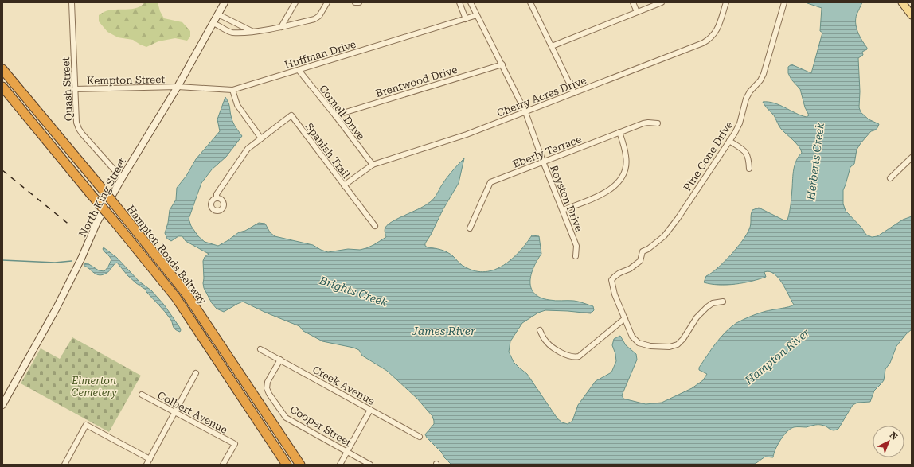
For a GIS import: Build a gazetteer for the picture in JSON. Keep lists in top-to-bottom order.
{
  "streets": {
    "highway": ["Hampton Roads Beltway"],
    "main road": ["North King Street"],
    "street": [
      "Huffman Drive",
      "Kempton Street",
      "Brentwood Drive",
      "Quash Street",
      "Cherry Acres Drive",
      "Cornell Drive",
      "Spanish Trail",
      "Eberly Terrace",
      "Pine Cone Drive",
      "Royston Drive",
      "Creek Avenue",
      "Colbert Avenue",
      "Cooper Street"
    ]
  },
  "crossings": [
    ["Huffman Drive", "Kempton Street"],
    ["Huffman Drive", "Cornell Drive"],
    ["Huffman Drive", "North King Street"],
    ["Kempton Street", "Quash Street"],
    ["Kempton Street", "North King Street"],
    ["Brentwood Drive", "Cornell Drive"],
    ["Quash Street", "North King Street"],
    ["Cherry Acres Drive", "Cornell Drive"],
    ["Cherry Acres Drive", "Spanish Trail"],
    ["Cherry Acres Drive", "Royston Drive"],
    ["Eberly Terrace", "Royston Drive"],
    ["Creek Avenue", "Cooper Street"]
  ],
  "water": [
    "Herberts Creek",
    "Brights Creek",
    "James River",
    "Hampton River"
  ],
  "parks": ["Elmerton Cemetery"],
  "north": "top right"
}
